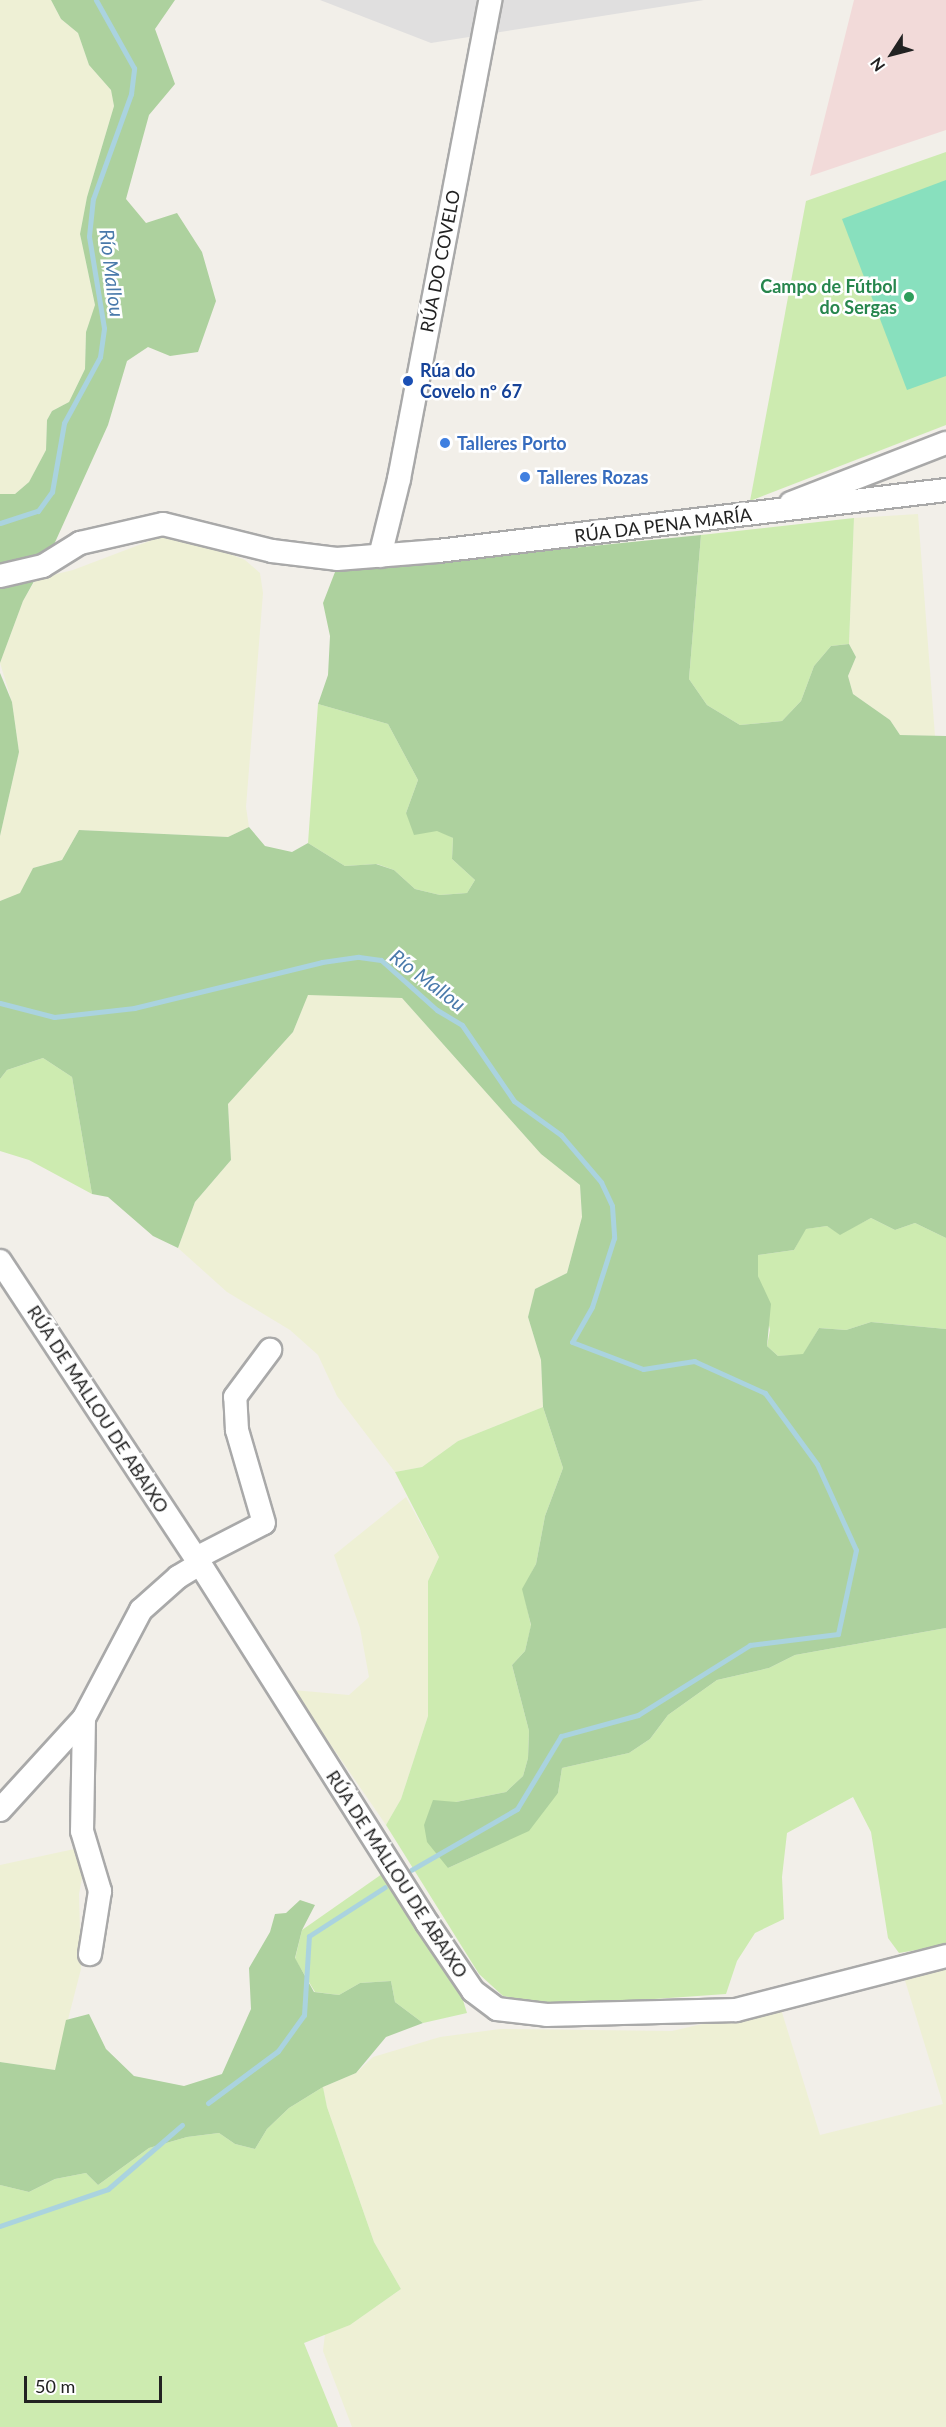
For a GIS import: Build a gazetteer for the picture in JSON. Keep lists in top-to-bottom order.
{
  "streets": {
    "street": ["RÚA DO COVELO", "RÚA DA PENA MARÍA", "RÚA DE MALLOU DE ABAIXO"]
  },
  "crossings": [
    ["RÚA DO COVELO", "RÚA DA PENA MARÍA"]
  ],
  "water": ["Río Mallou"],
  "places": [
    "Campo de Fútbol do Sergas",
    "Rúa do Covelo nº 67",
    "Talleres Porto",
    "Talleres Rozas"
  ],
  "scale_bar": "50 m",
  "north": "bottom left"
}
